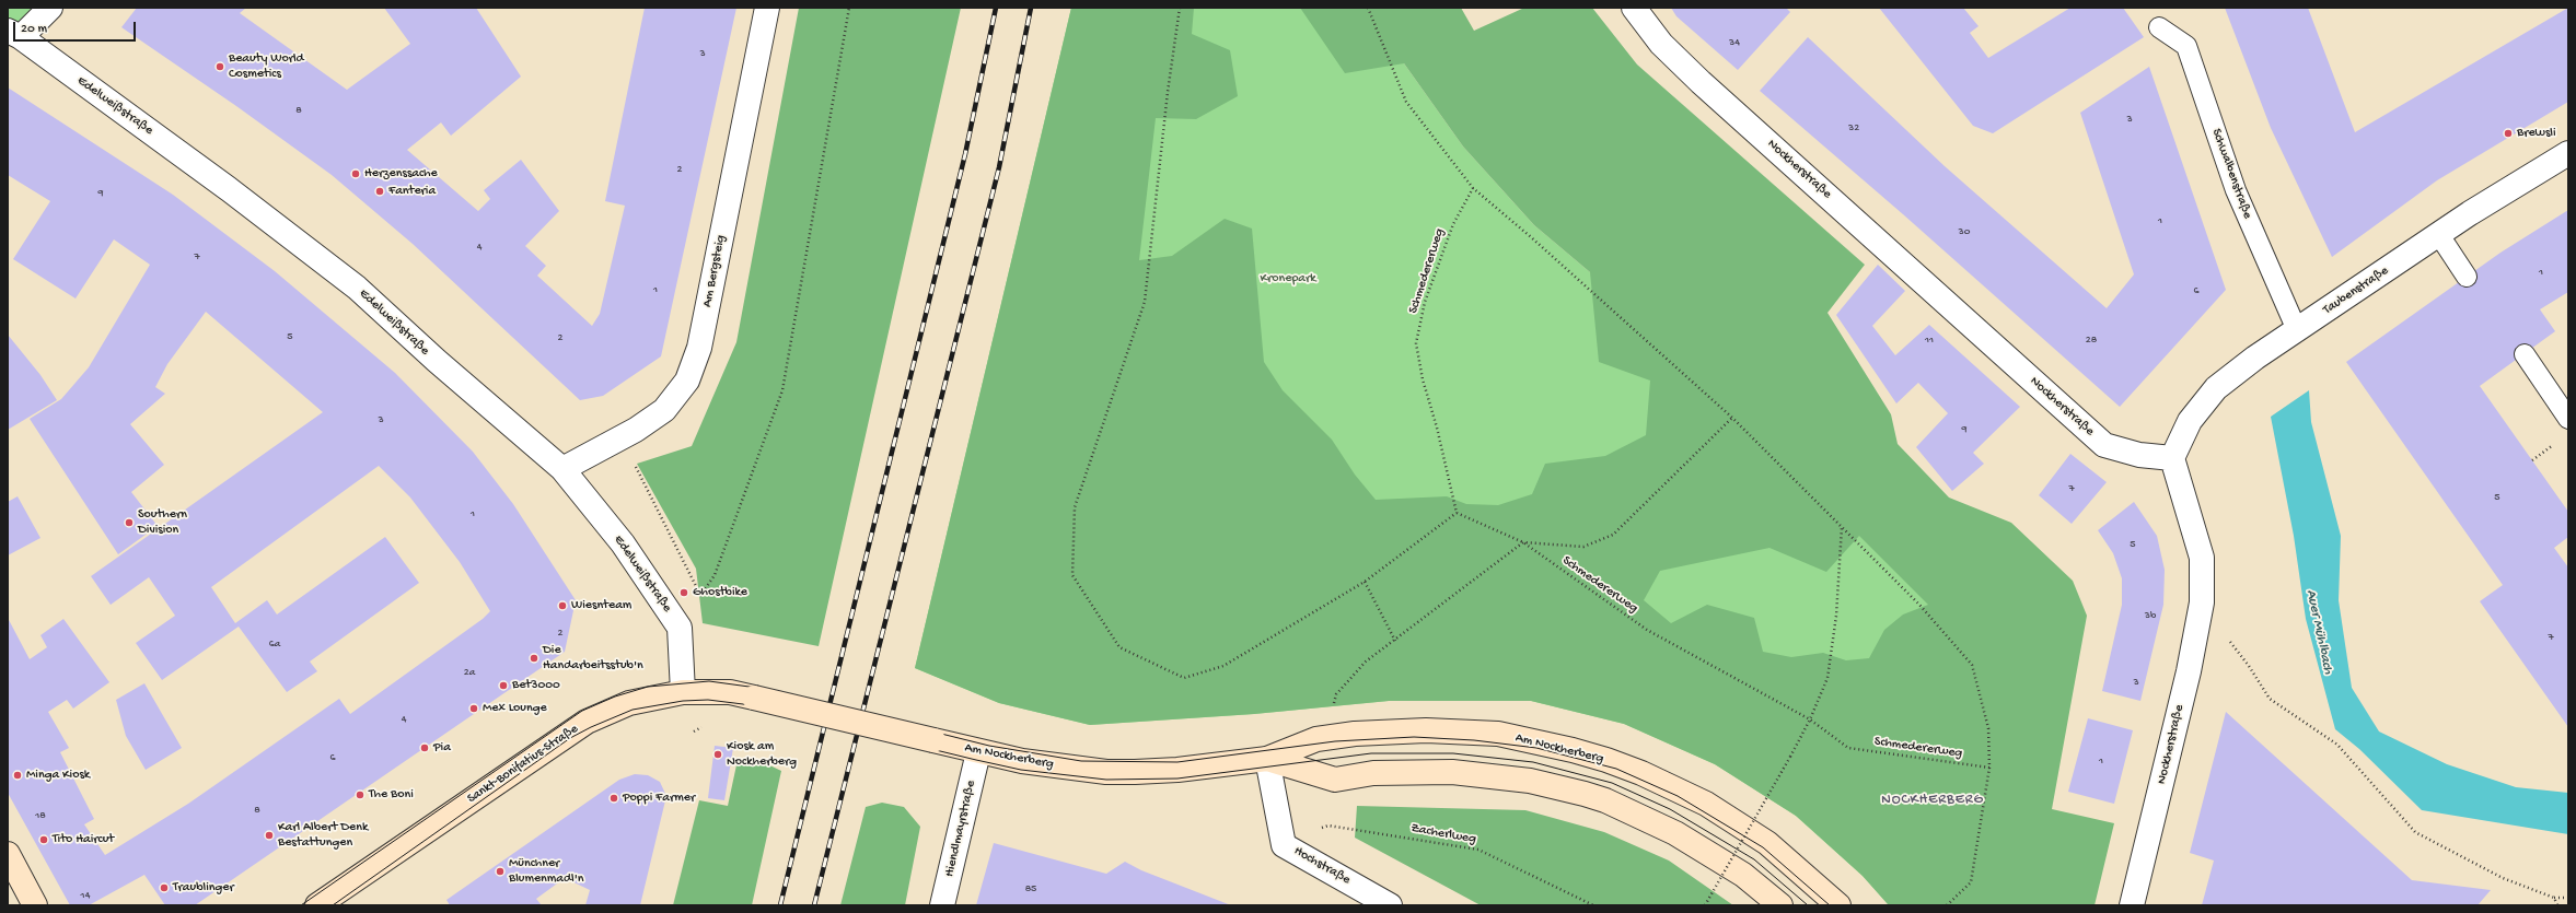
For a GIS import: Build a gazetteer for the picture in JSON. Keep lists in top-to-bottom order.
{
  "streets": {
    "main road": ["Am Nockherberg", "Sankt-Bonifatius-Straße"],
    "street": [
      "Edelweißstraße",
      "Nockherstraße",
      "Am Bergsteig",
      "Taubenstraße",
      "Hiendlmayrstraße",
      "Hochstraße"
    ],
    "lane": ["Schwalbenstraße"],
    "path": ["Schmedererweg", "Zacherlweg"]
  },
  "crossings": [
    ["Edelweißstraße", "Am Bergsteig"],
    ["Edelweißstraße", "Sankt-Bonifatius-Straße"],
    ["Nockherstraße", "Taubenstraße"],
    ["Schwalbenstraße", "Taubenstraße"],
    ["Am Nockherberg", "Sankt-Bonifatius-Straße"],
    ["Am Nockherberg", "Hiendlmayrstraße"],
    ["Am Nockherberg", "Hochstraße"],
    ["Zacherlweg", "Hochstraße"]
  ],
  "districts": ["NOCKHERBERG"],
  "water": ["Auer Mühlbach"],
  "parks": ["Kronepark"],
  "places": [
    "Beauty World Cosmetics",
    "Brewsli",
    "Herzenssache",
    "Fanteria",
    "Southern Division",
    "Ghostbike",
    "Wiesnteam",
    "Die Handarbeitsstub'n",
    "Bet3000",
    "Mex Lounge",
    "Pia",
    "Kiosk am Nockherberg",
    "Minga Kiosk",
    "The Boni",
    "Poppi Farmer",
    "Karl Albert Denk Bestattungen",
    "Tito Haircut",
    "Münchner Blumenmadl'n",
    "Traublinger"
  ],
  "house_numbers": [
    "34",
    "3",
    "8",
    "3",
    "32",
    "2",
    "9",
    "1",
    "30",
    "4",
    "7",
    "1",
    "1",
    "6",
    "5",
    "2",
    "11",
    "28",
    "3",
    "9",
    "7",
    "5",
    "1",
    "5",
    "3b",
    "2",
    "7",
    "6a",
    "2a",
    "3",
    "4",
    "6",
    "1",
    "8",
    "18",
    "85",
    "14"
  ],
  "scale_bar": "20 m"
}
